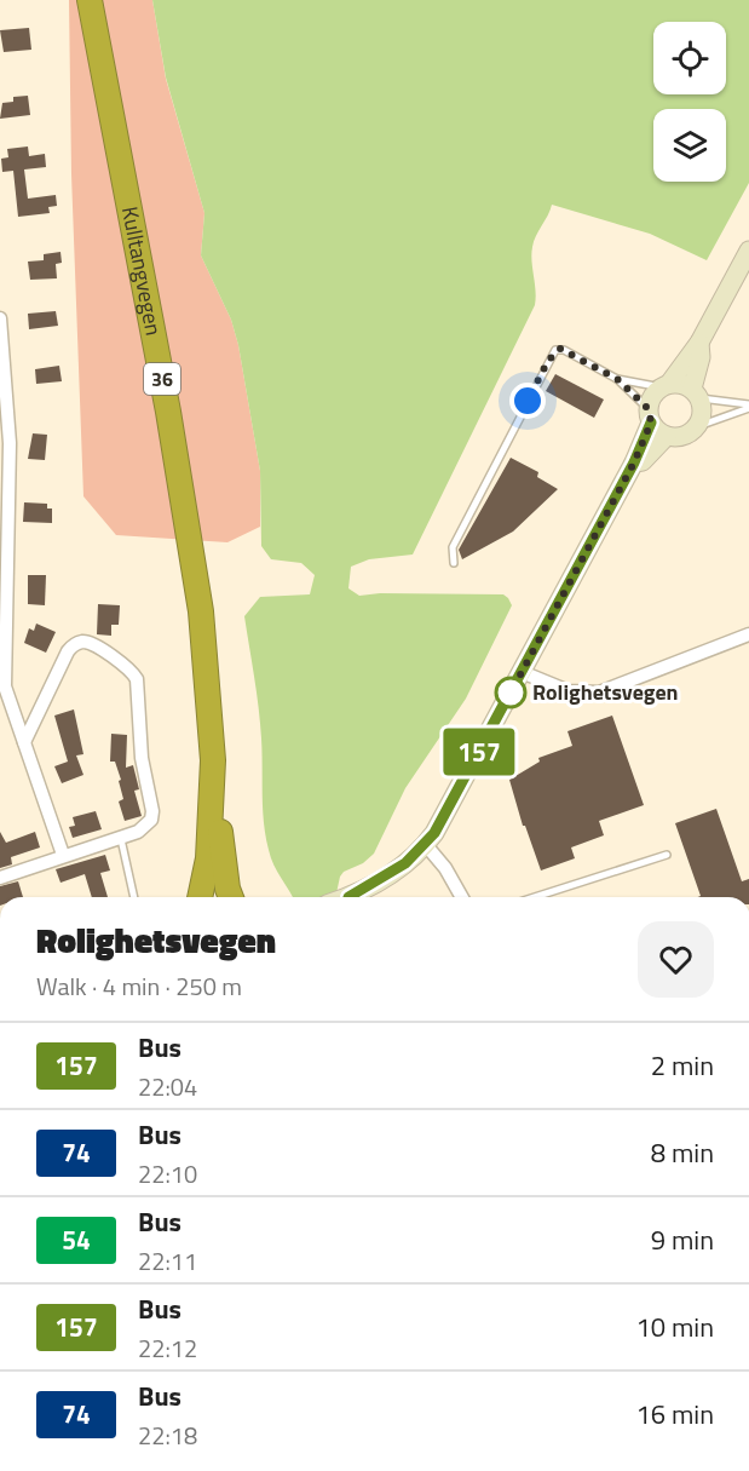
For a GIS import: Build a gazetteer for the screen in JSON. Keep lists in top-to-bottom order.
{
  "streets": {
    "highway": ["Kulltangvegen", "36"]
  },
  "places": ["Rolighetsvegen"],
  "lines": ["bus line 157"],
  "page": {
    "on_map": "157",
    "heading": ["Rolighetsvegen", "Walk · 4 min · 250 m"],
    "list": [
      {
        "mark": "157",
        "name": "Bus",
        "note": "22:04",
        "value": "2 min"
      },
      {
        "mark": "74",
        "name": "Bus",
        "note": "22:10",
        "value": "8 min"
      },
      {
        "mark": "54",
        "name": "Bus",
        "note": "22:11",
        "value": "9 min"
      },
      {
        "mark": "157",
        "name": "Bus",
        "note": "22:12",
        "value": "10 min"
      },
      {
        "mark": "74",
        "name": "Bus",
        "note": "22:18",
        "value": "16 min"
      }
    ]
  }
}
